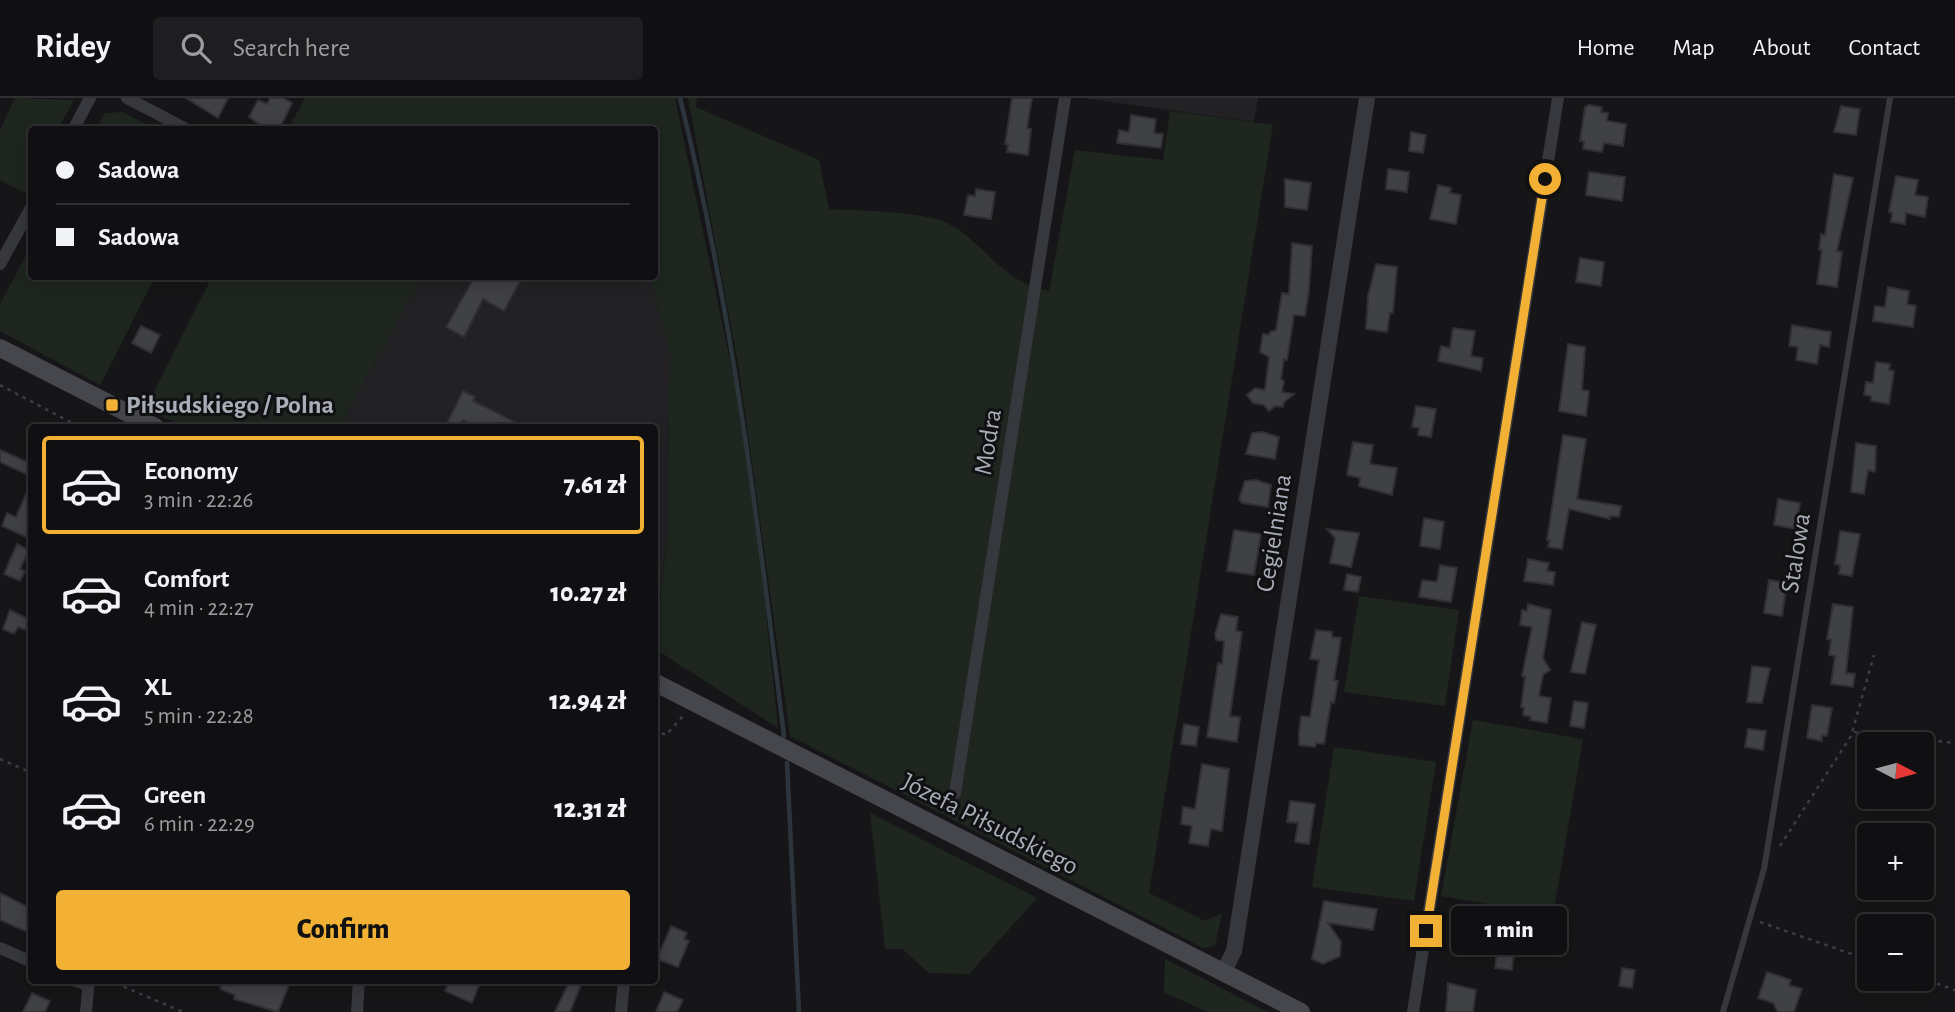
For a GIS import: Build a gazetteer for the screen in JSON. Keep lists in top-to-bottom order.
{
  "streets": {
    "main road": ["Józefa Piłsudskiego"],
    "street": ["Modra", "Cegielniana"],
    "lane": ["Stalowa"]
  },
  "crossings": [
    ["Cegielniana", "Józefa Piłsudskiego"]
  ],
  "places": {
    "transit": ["Piłsudskiego / Polna"]
  },
  "north": "right",
  "page": {
    "header": "Ridey",
    "search": "Search here",
    "nav": [
      "Home",
      "Map",
      "About",
      "Contact"
    ],
    "banner": ["Sadowa", "Sadowa"],
    "list": [
      {
        "name": "Economy",
        "note": "3 min · 22:26",
        "value": "7.61 zł"
      },
      {
        "name": "Comfort",
        "note": "4 min · 22:27",
        "value": "10.27 zł"
      },
      {
        "name": "XL",
        "note": "5 min · 22:28",
        "value": "12.94 zł"
      },
      {
        "name": "Green",
        "note": "6 min · 22:29",
        "value": "12.31 zł"
      }
    ],
    "map_buttons": ["+", "−"],
    "buttons": "Confirm",
    "bubble": "1 min"
  }
}
